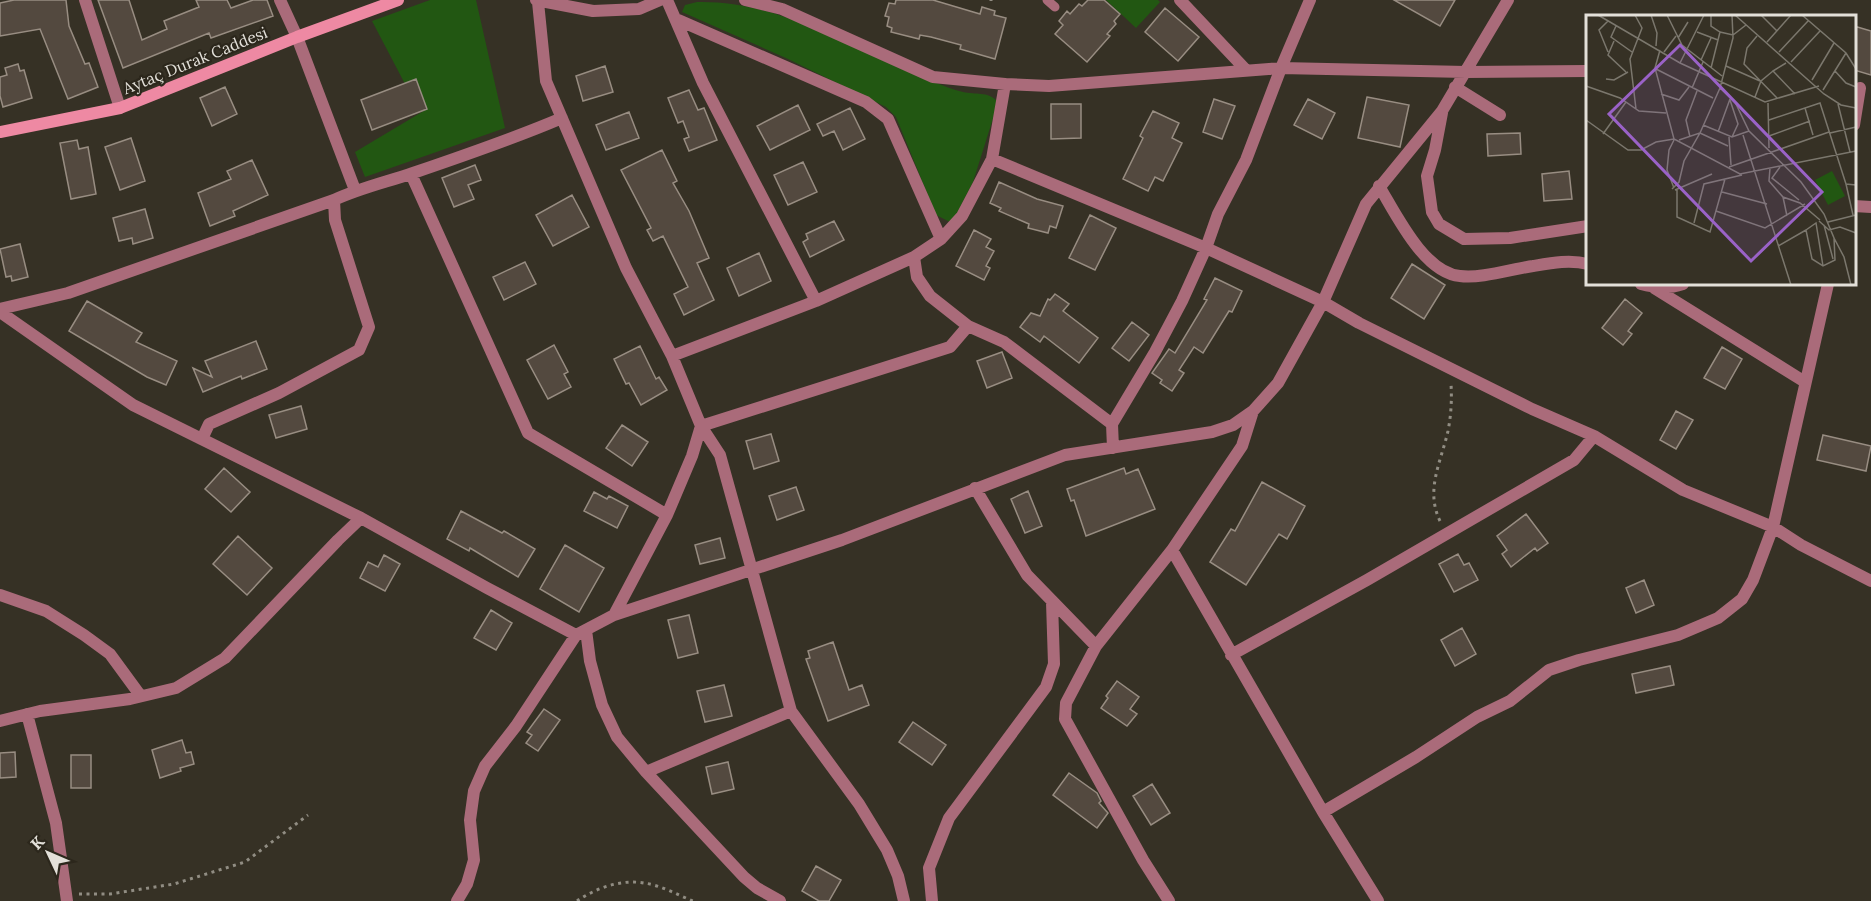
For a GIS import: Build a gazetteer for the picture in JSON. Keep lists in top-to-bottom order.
{
  "streets": {
    "main road": ["Aytaç Durak Caddesi"]
  },
  "north": "top left"
}
